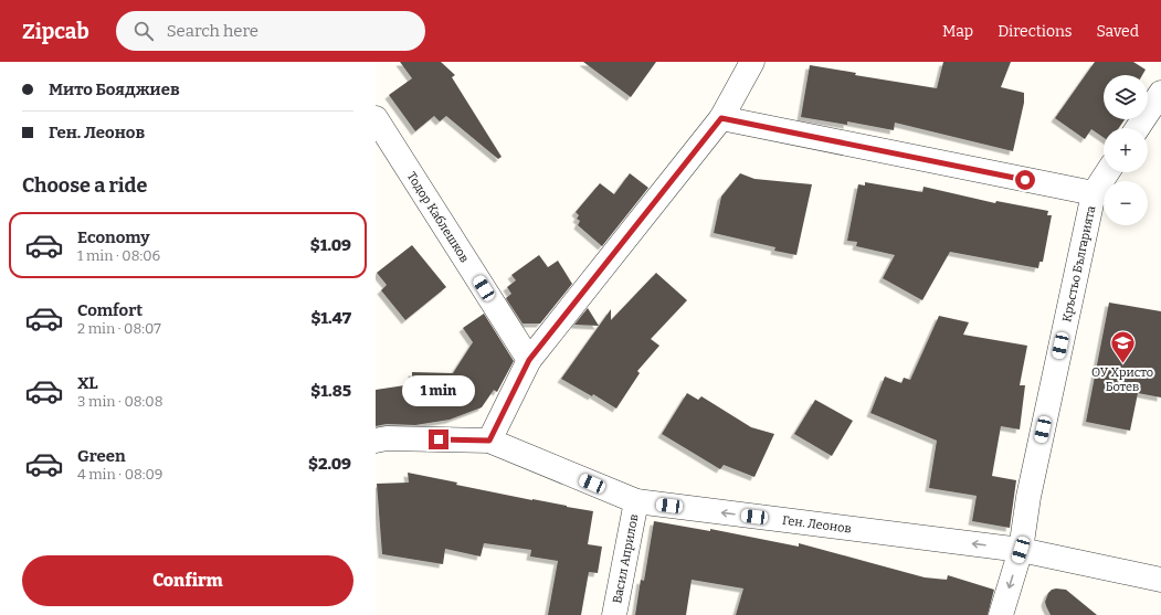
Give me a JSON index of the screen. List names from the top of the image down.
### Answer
{
  "streets": {
    "street": [
      "Тодор Каблешков",
      "Кръстьо Българията",
      "Ген. Леонов",
      "Васил Априлов"
    ]
  },
  "crossings": [
    ["Кръстьо Българията", "Ген. Леонов"],
    ["Ген. Леонов", "Васил Априлов"]
  ],
  "one_way": ["Ген. Леонов"],
  "places": {
    "school or university": ["ОУ Христо Ботев"]
  },
  "page": {
    "header": "Zipcab",
    "search": "Search here",
    "nav": ["Map", "Directions", "Saved"],
    "banner": ["Мито Бояджиев", "Ген. Леонов"],
    "map_buttons": ["+", "−"],
    "heading": "Choose a ride",
    "list": [
      {
        "name": "Economy",
        "note": "1 min · 08:06",
        "value": "$1.09"
      },
      {
        "name": "Comfort",
        "note": "2 min · 08:07",
        "value": "$1.47"
      },
      {
        "name": "XL",
        "note": "3 min · 08:08",
        "value": "$1.85"
      },
      {
        "name": "Green",
        "note": "4 min · 08:09",
        "value": "$2.09"
      }
    ],
    "bubble": "1 min",
    "buttons": "Confirm"
  }
}
